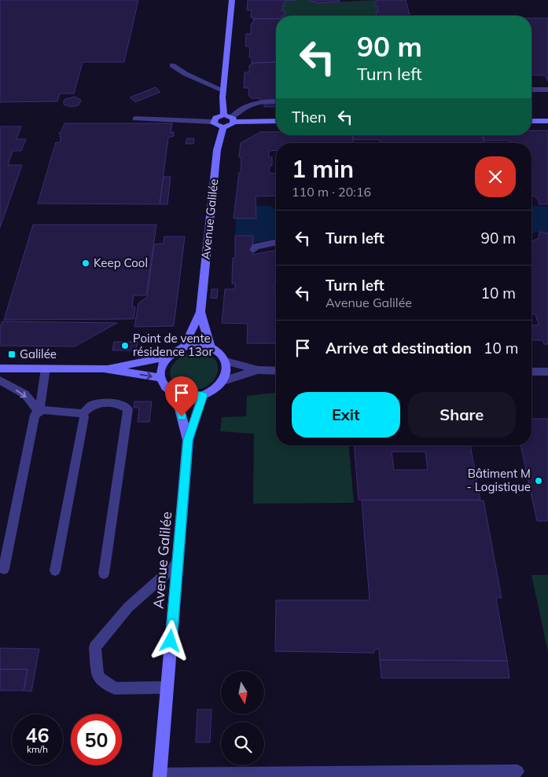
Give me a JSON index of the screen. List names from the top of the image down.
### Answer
{
  "streets": {
    "main road": ["Avenue Galilée"]
  },
  "places": {
    "other": ["Keep Cool", "Point de vente résidence 13or", "Bâtiment M - Logistique"],
    "transit": ["Galilée"]
  },
  "north": "bottom",
  "page": {
    "turn": ["90 m", "Turn left"],
    "then": "Then",
    "heading": ["1 min", "110 m · 20:16"],
    "list": [
      {
        "name": "Turn left",
        "value": "90 m"
      },
      {
        "name": "Turn left",
        "note": "Avenue Galilée",
        "value": "10 m"
      },
      {
        "name": "Arrive at destination",
        "value": "10 m"
      }
    ],
    "buttons": ["Exit", "Share"],
    "speed": "46 km/h",
    "limit": "50"
  }
}
